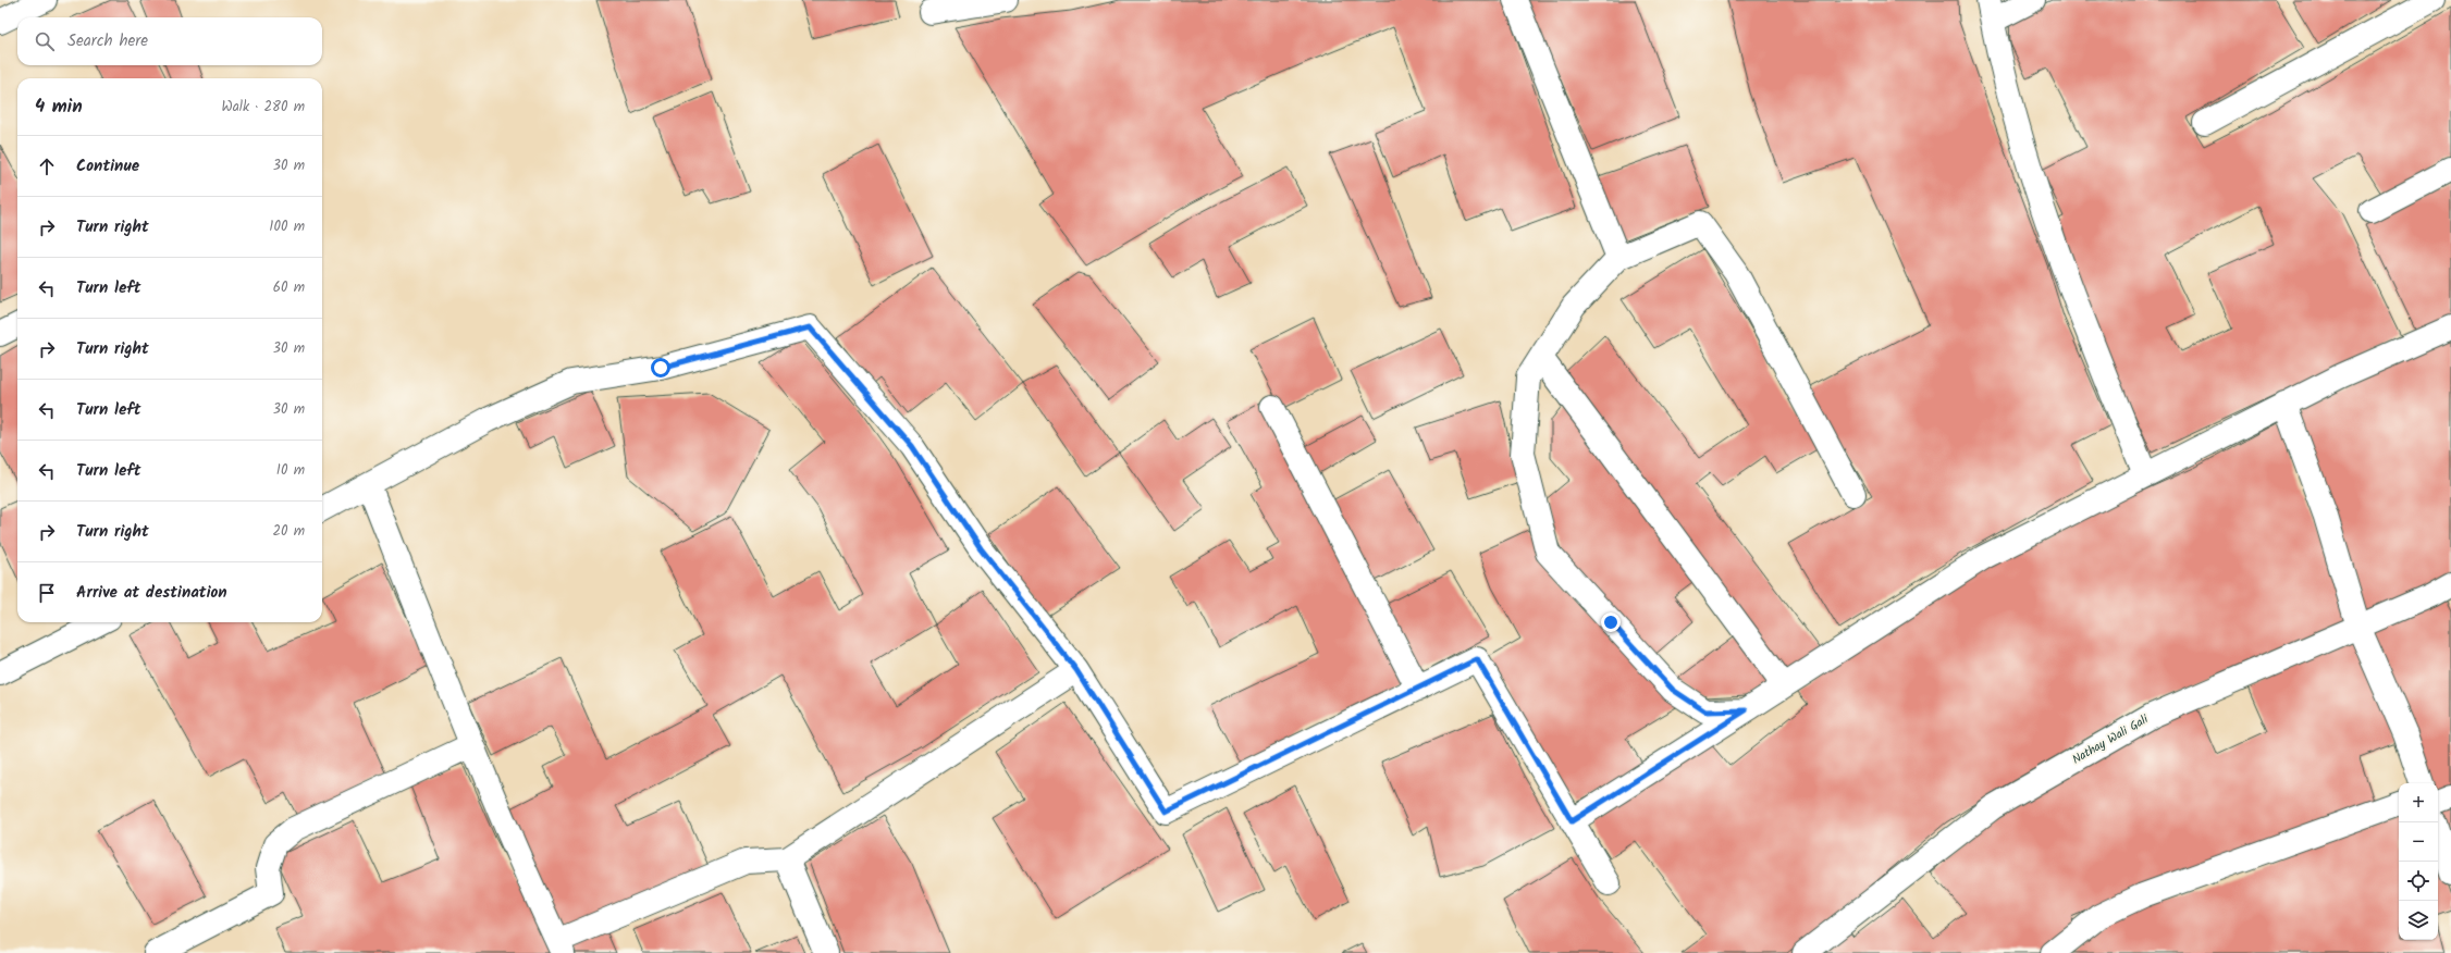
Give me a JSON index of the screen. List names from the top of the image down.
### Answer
{
  "streets": {
    "street": ["Nathay Wali Gali"]
  },
  "page": {
    "search": "Search here",
    "heading": ["4 min", "Walk · 280 m"],
    "list": [
      ["Continue", "30 m"],
      ["Turn right", "100 m"],
      ["Turn left", "60 m"],
      ["Turn right", "30 m"],
      ["Turn left", "30 m"],
      ["Turn left", "10 m"],
      ["Turn right", "20 m"],
      "Arrive at destination"
    ],
    "map_buttons": ["+", "−"]
  }
}
